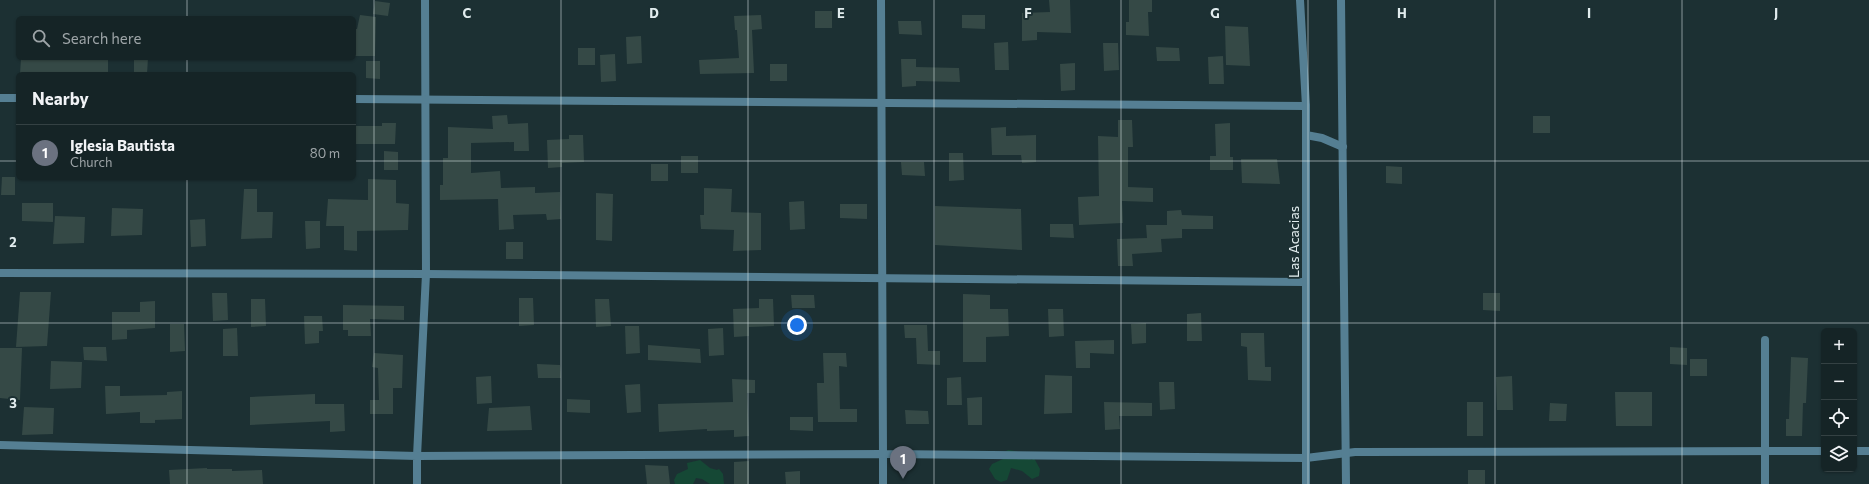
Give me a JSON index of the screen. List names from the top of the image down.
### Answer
{
  "streets": {
    "street": ["Las Acacias"]
  },
  "page": {
    "search": "Search here",
    "heading": "Nearby",
    "list": [
      {
        "mark": "1",
        "name": "Iglesia Bautista",
        "note": "Church",
        "value": "80 m"
      }
    ],
    "map_buttons": ["+", "−"],
    "pins": "1"
  },
  "grid": {
    "columns": [
      "C",
      "D",
      "E",
      "F",
      "G",
      "H",
      "I",
      "J"
    ],
    "rows": ["2", "3"]
  }
}
